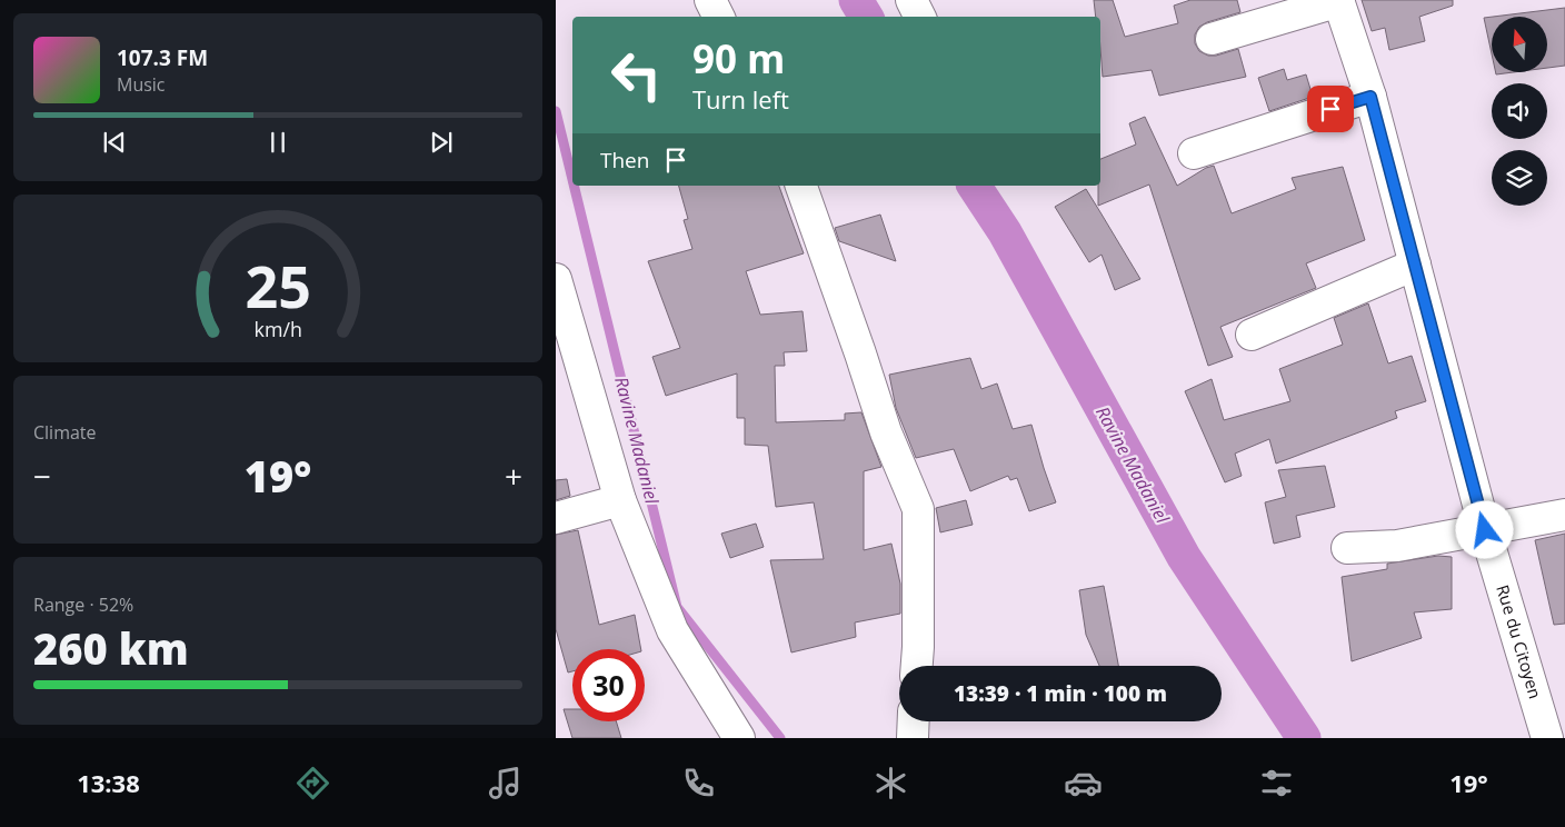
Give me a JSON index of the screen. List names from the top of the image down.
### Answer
{
  "streets": {
    "street": ["Rue du Citoyen"]
  },
  "water": ["Ravine Madaniel"],
  "north": "top",
  "page": {
    "turn": ["90 m", "Turn left"],
    "song": ["107.3 FM", "Music"],
    "then": "Then",
    "tile": [
      "Climate",
      ["Range · 52%", "260 km"]
    ],
    "heat": ["−", "19°", "+"],
    "limit": "30",
    "trip": "13:39 · 1 min · 100 m",
    "tabs": ["13:38", "19°"],
    "gauge": ["25", "km/h"]
  }
}
